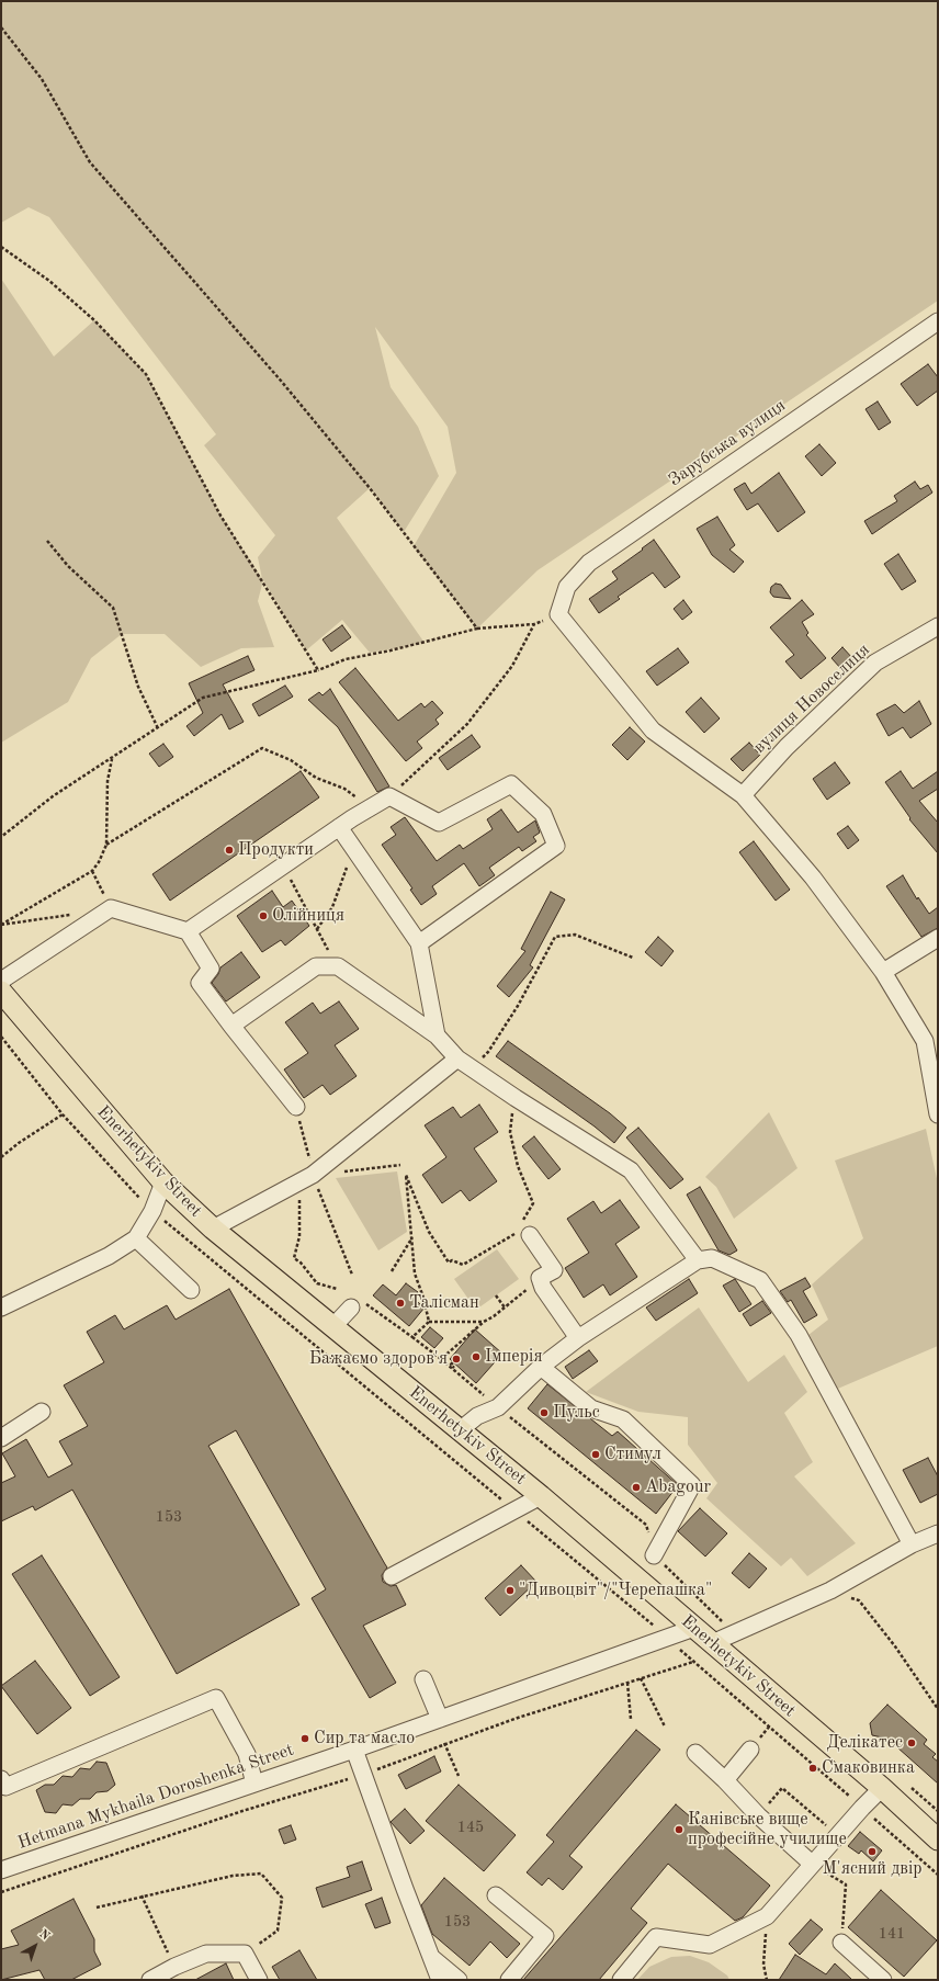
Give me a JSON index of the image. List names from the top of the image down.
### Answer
{
  "streets": {
    "main road": ["Enerhetykiv Street"],
    "street": ["Зарубська вулиця", "вулиця Новоселиця", "Hetmana Mykhaila Doroshenka Street"]
  },
  "crossings": [
    ["Enerhetykiv Street", "Hetmana Mykhaila Doroshenka Street"]
  ],
  "places": [
    "Продукти",
    "Олійниця",
    "Талісман",
    "Імперія",
    "Бажаємо здоров'я",
    "Пульс",
    "Стимул",
    "Abagour",
    "\"Дивоцвіт\"/\"Черепашка\"",
    "Сир та масло",
    "Делікатес",
    "Смаковинка",
    "Канівське вище професійне училище",
    "М'ясний двір"
  ],
  "house_numbers": [
    "153",
    "145",
    "153",
    "141"
  ],
  "north": "top right"
}
